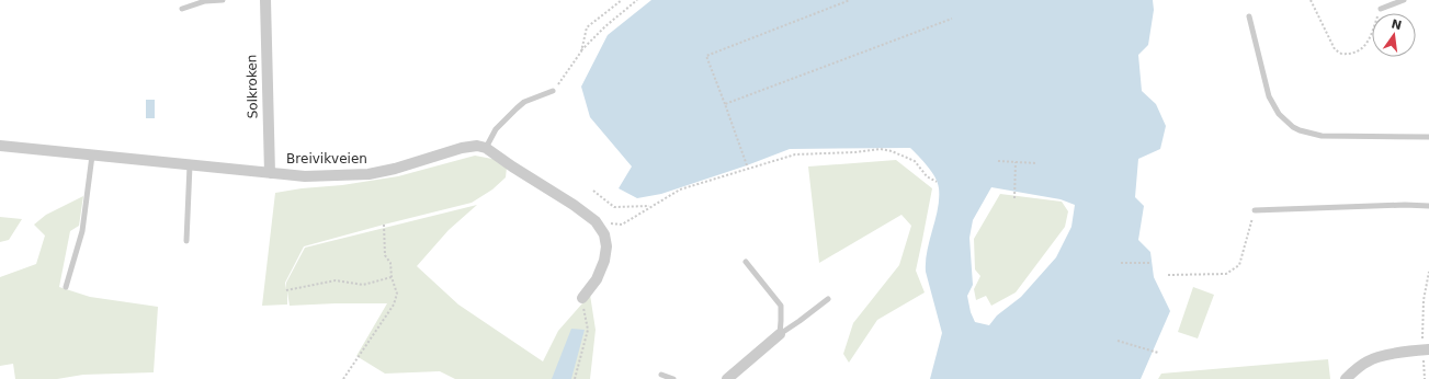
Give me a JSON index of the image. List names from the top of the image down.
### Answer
{
  "streets": {
    "street": ["Solkroken", "Breivikveien"]
  },
  "crossings": [
    ["Solkroken", "Breivikveien"]
  ],
  "north": "top"
}
